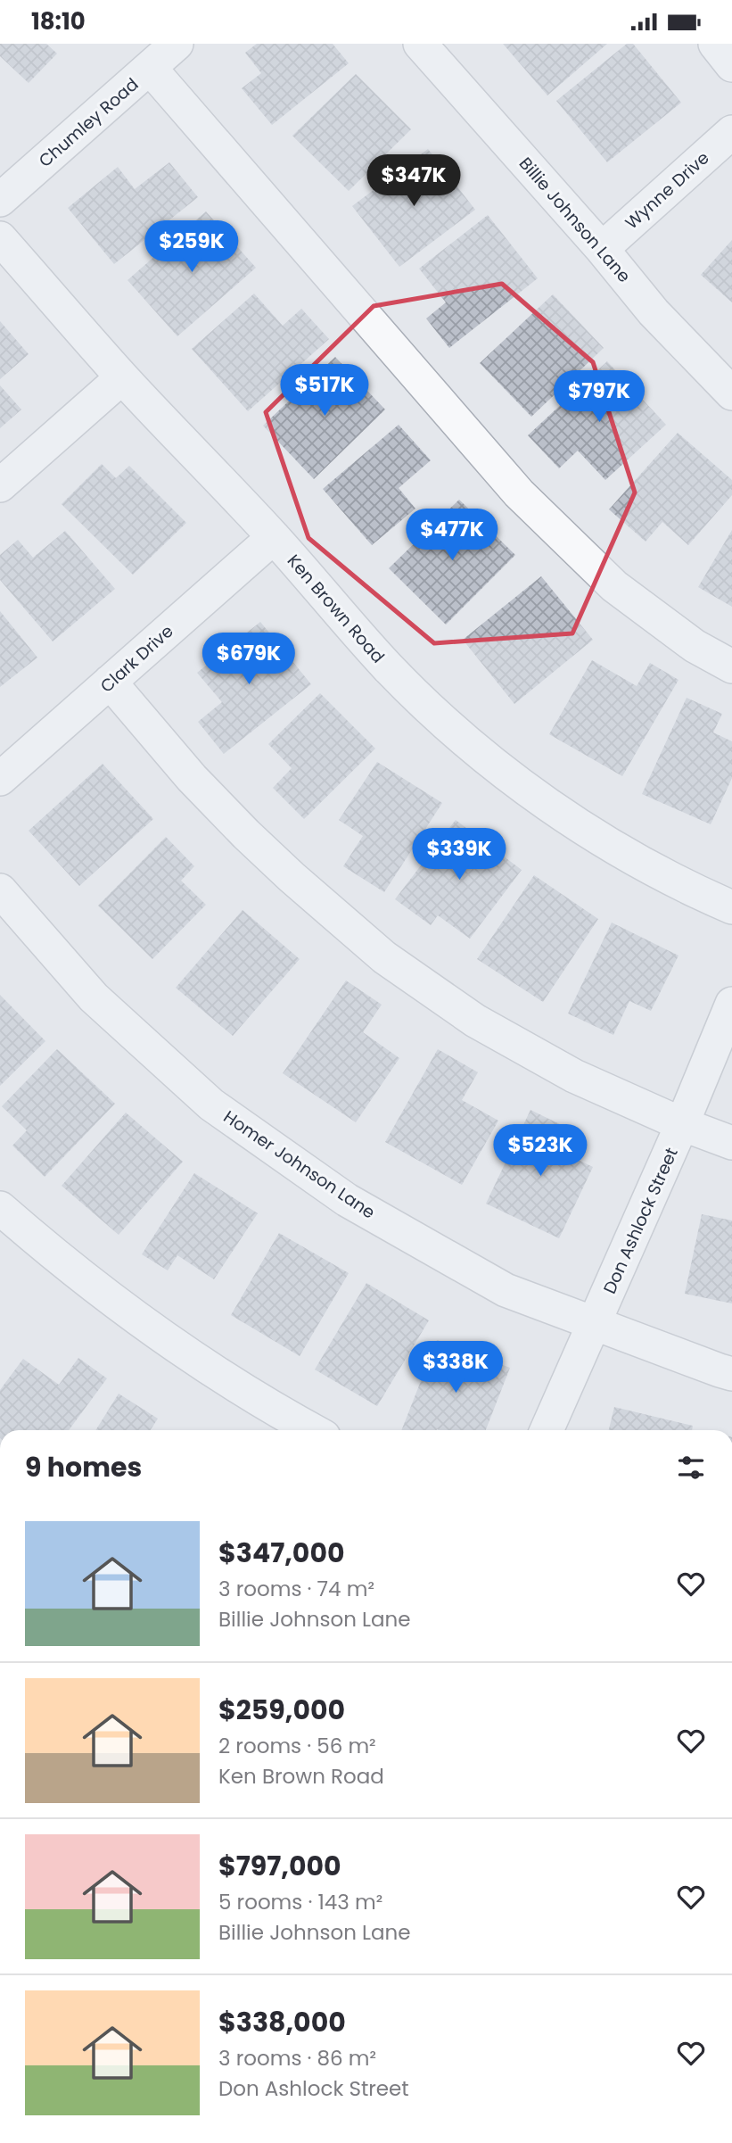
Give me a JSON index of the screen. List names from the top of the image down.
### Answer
{
  "streets": {
    "street": [
      "Chumley Road",
      "Wynne Drive",
      "Billie Johnson Lane",
      "Ken Brown Road",
      "Clark Drive",
      "Homer Johnson Lane",
      "Don Ashlock Street"
    ]
  },
  "crossings": [
    ["Wynne Drive", "Billie Johnson Lane"],
    ["Ken Brown Road", "Clark Drive"],
    ["Homer Johnson Lane", "Don Ashlock Street"]
  ],
  "page": {
    "status": "18:10",
    "price": [
      "$347K",
      "$259K",
      "$517K",
      "$797K",
      "$477K",
      "$679K",
      "$339K",
      "$523K",
      "$338K"
    ],
    "heading": "9 homes",
    "list": [
      {
        "name": "$347,000",
        "note": "3 rooms · 74 m² · Billie Johnson Lane"
      },
      {
        "name": "$259,000",
        "note": "2 rooms · 56 m² · Ken Brown Road"
      },
      {
        "name": "$797,000",
        "note": "5 rooms · 143 m² · Billie Johnson Lane"
      },
      {
        "name": "$338,000",
        "note": "3 rooms · 86 m² · Don Ashlock Street"
      }
    ]
  }
}
